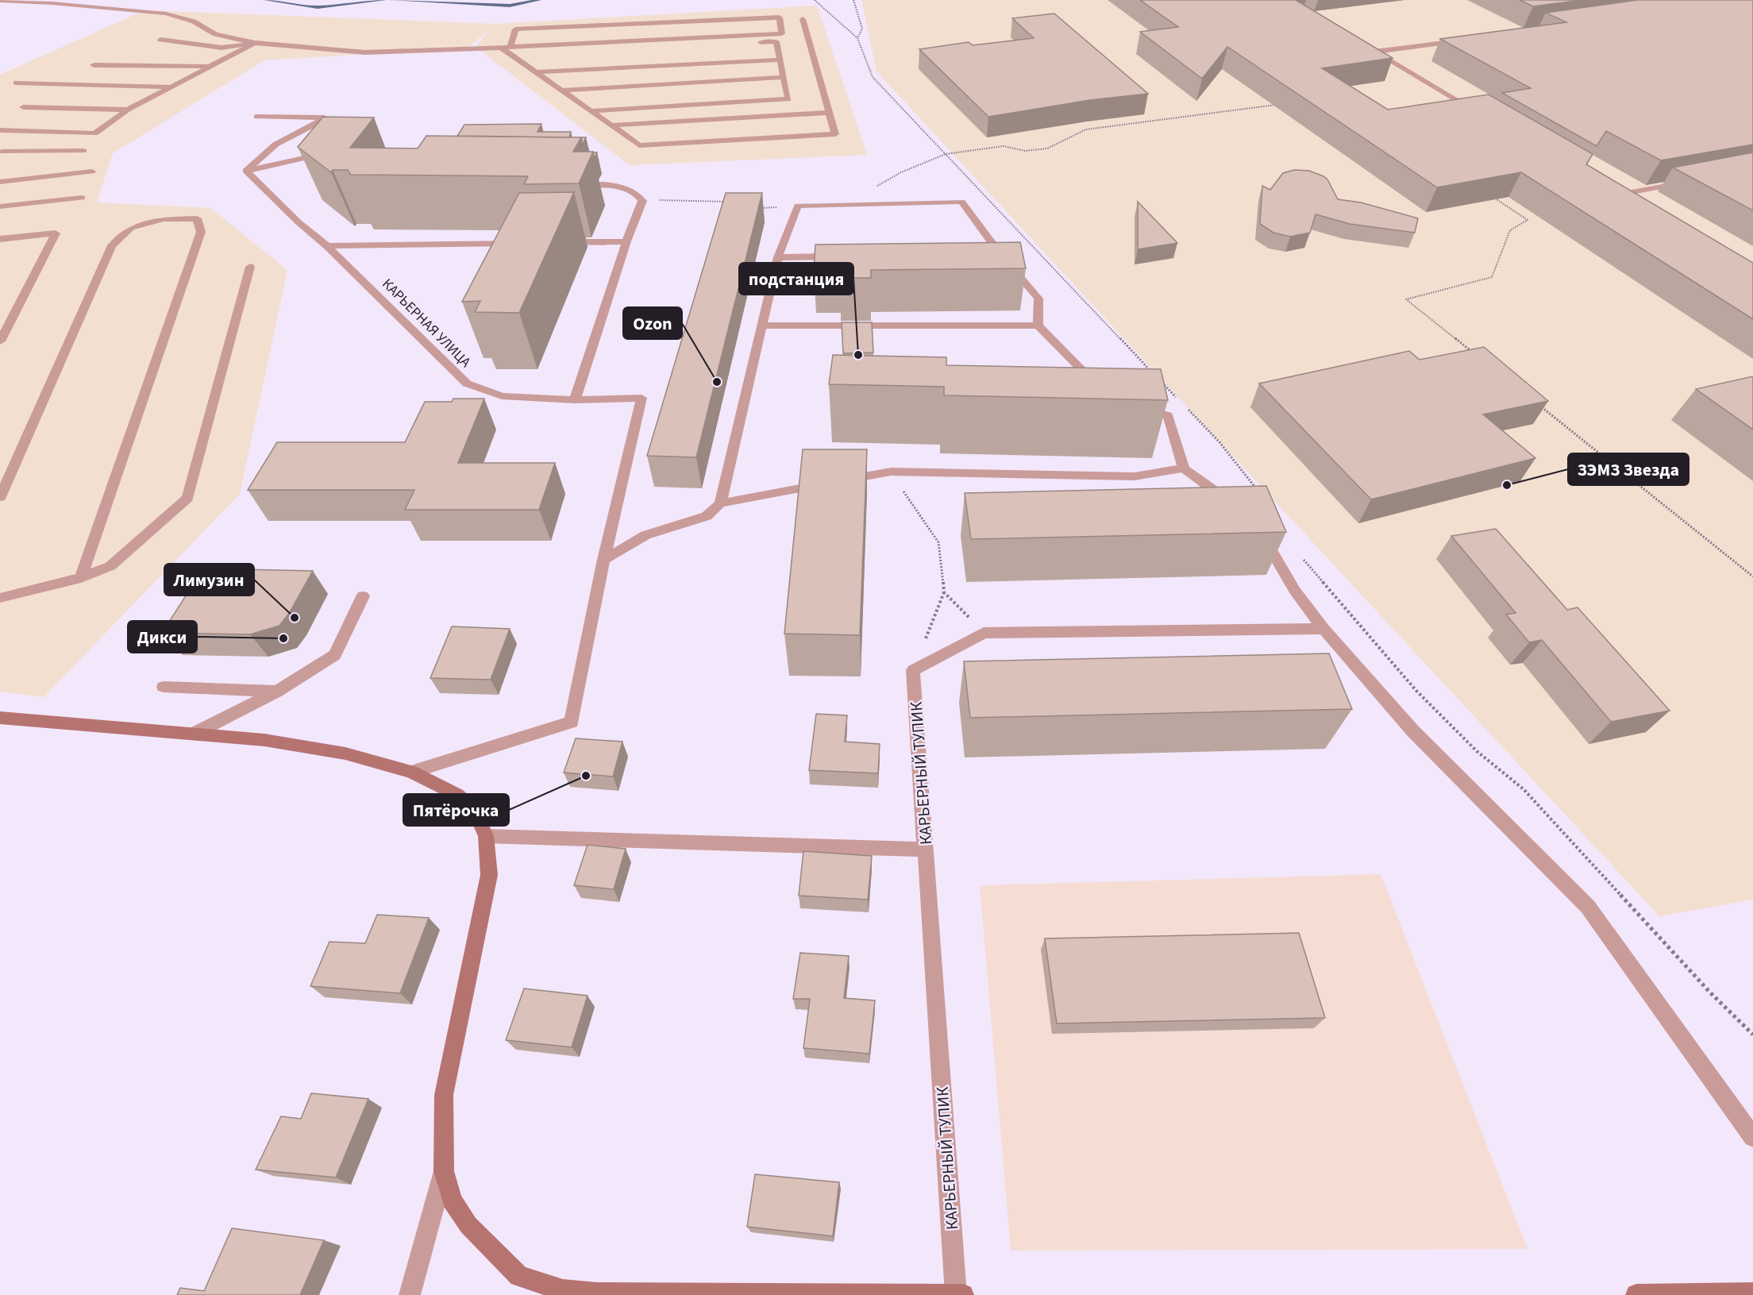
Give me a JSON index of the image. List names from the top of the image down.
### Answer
{
  "streets": {
    "street": ["КАРЬЕРНАЯ УЛИЦА", "КАРЬЕРНЫЙ ТУПИК"]
  },
  "places": [
    "подстанция",
    "Ozon",
    "ЗЭМЗ Звезда",
    "Лимузин",
    "Дикси",
    "Пятёрочка"
  ]
}
